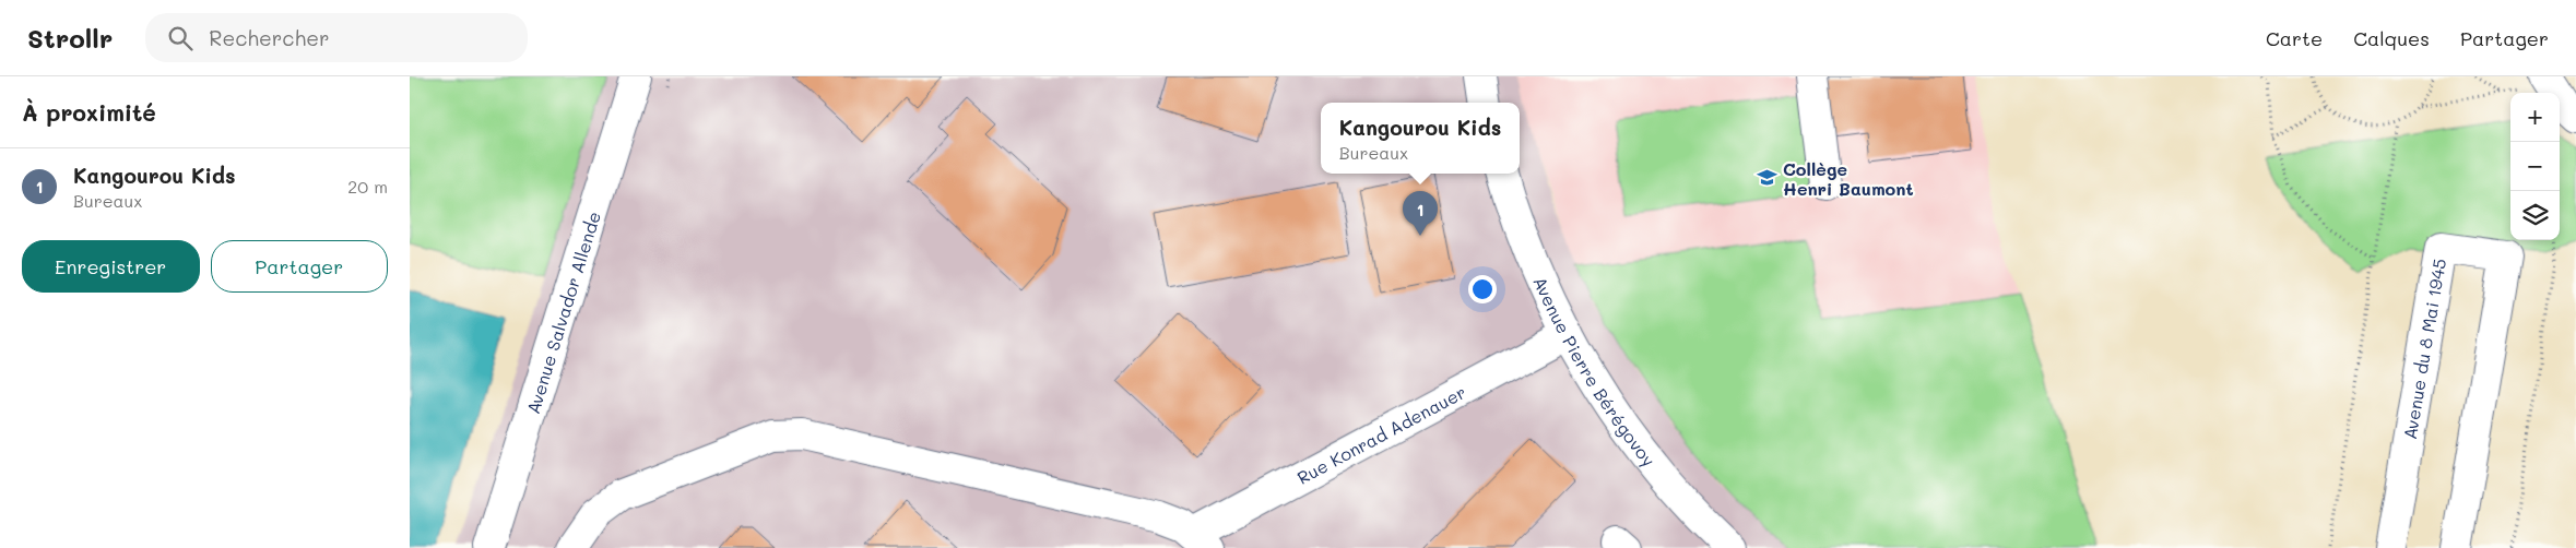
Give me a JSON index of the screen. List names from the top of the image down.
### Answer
{
  "streets": {
    "street": [
      "Avenue Salvador Allende",
      "Avenue du 8 Mai 1945",
      "Avenue Pierre Bérégovoy",
      "Rue Konrad Adenauer"
    ]
  },
  "crossings": [
    ["Avenue Pierre Bérégovoy", "Rue Konrad Adenauer"]
  ],
  "places": {
    "school or university": ["Collège Henri Baumont"]
  },
  "page": {
    "header": "Strollr",
    "search": "Rechercher",
    "nav": ["Carte", "Calques", "Partager"],
    "heading": "À proximité",
    "map_buttons": ["+", "−"],
    "popup": ["Kangourou Kids", "Bureaux"],
    "list": [
      {
        "mark": "1",
        "name": "Kangourou Kids",
        "note": "Bureaux",
        "value": "20 m"
      }
    ],
    "pins": "1",
    "buttons": ["Enregistrer", "Partager"]
  }
}
